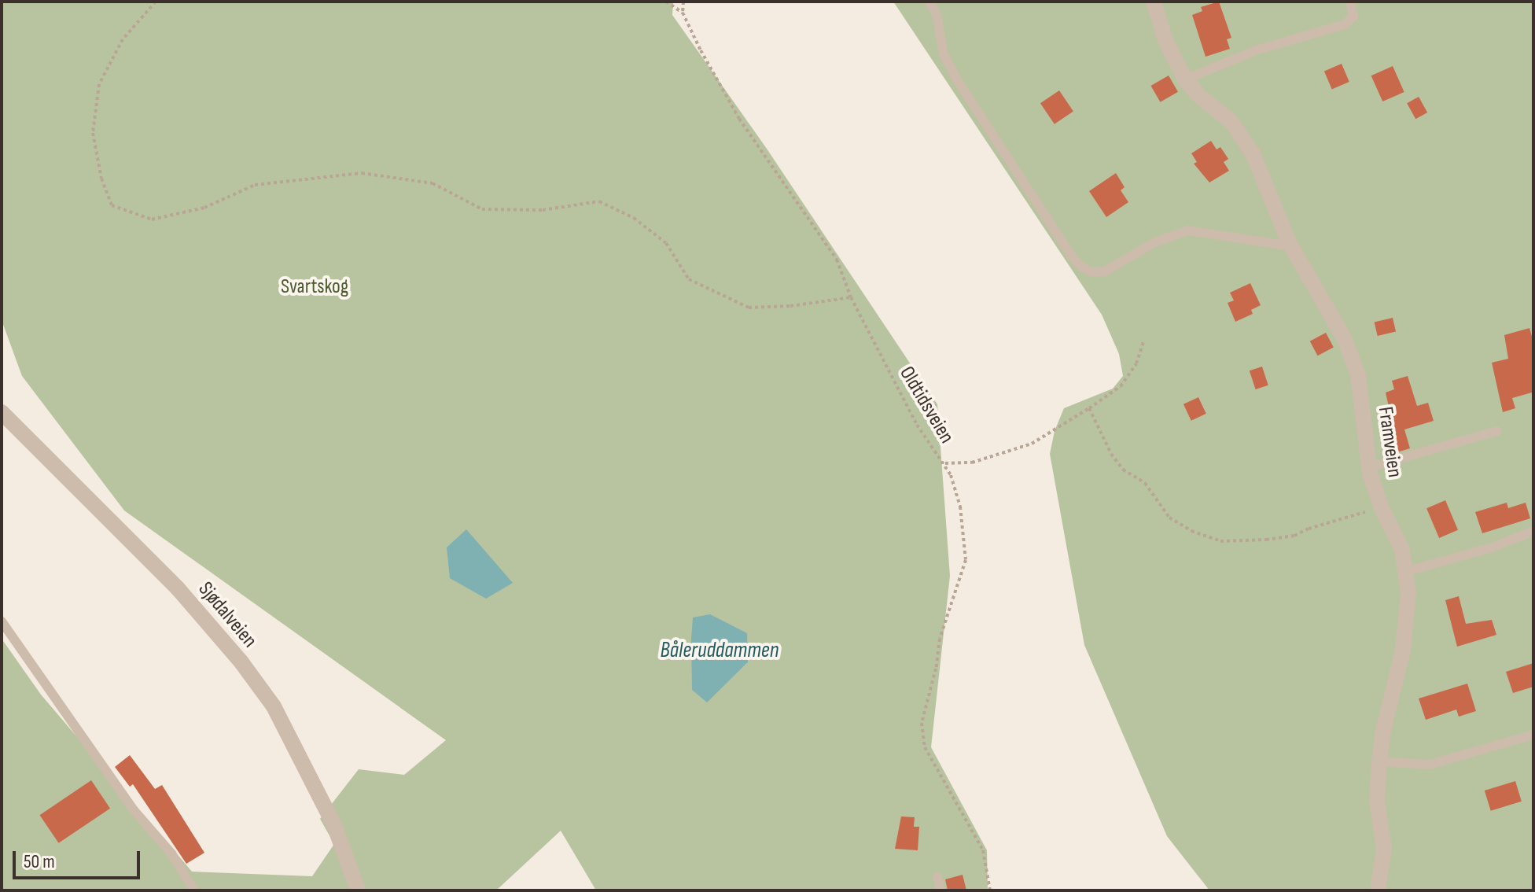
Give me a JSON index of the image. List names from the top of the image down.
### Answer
{
  "streets": {
    "street": ["Framveien", "Sjødalveien"],
    "path": ["Oldtidsveien"]
  },
  "water": ["Båleruddammen"],
  "parks": ["Svartskog"],
  "scale_bar": "50 m"
}
